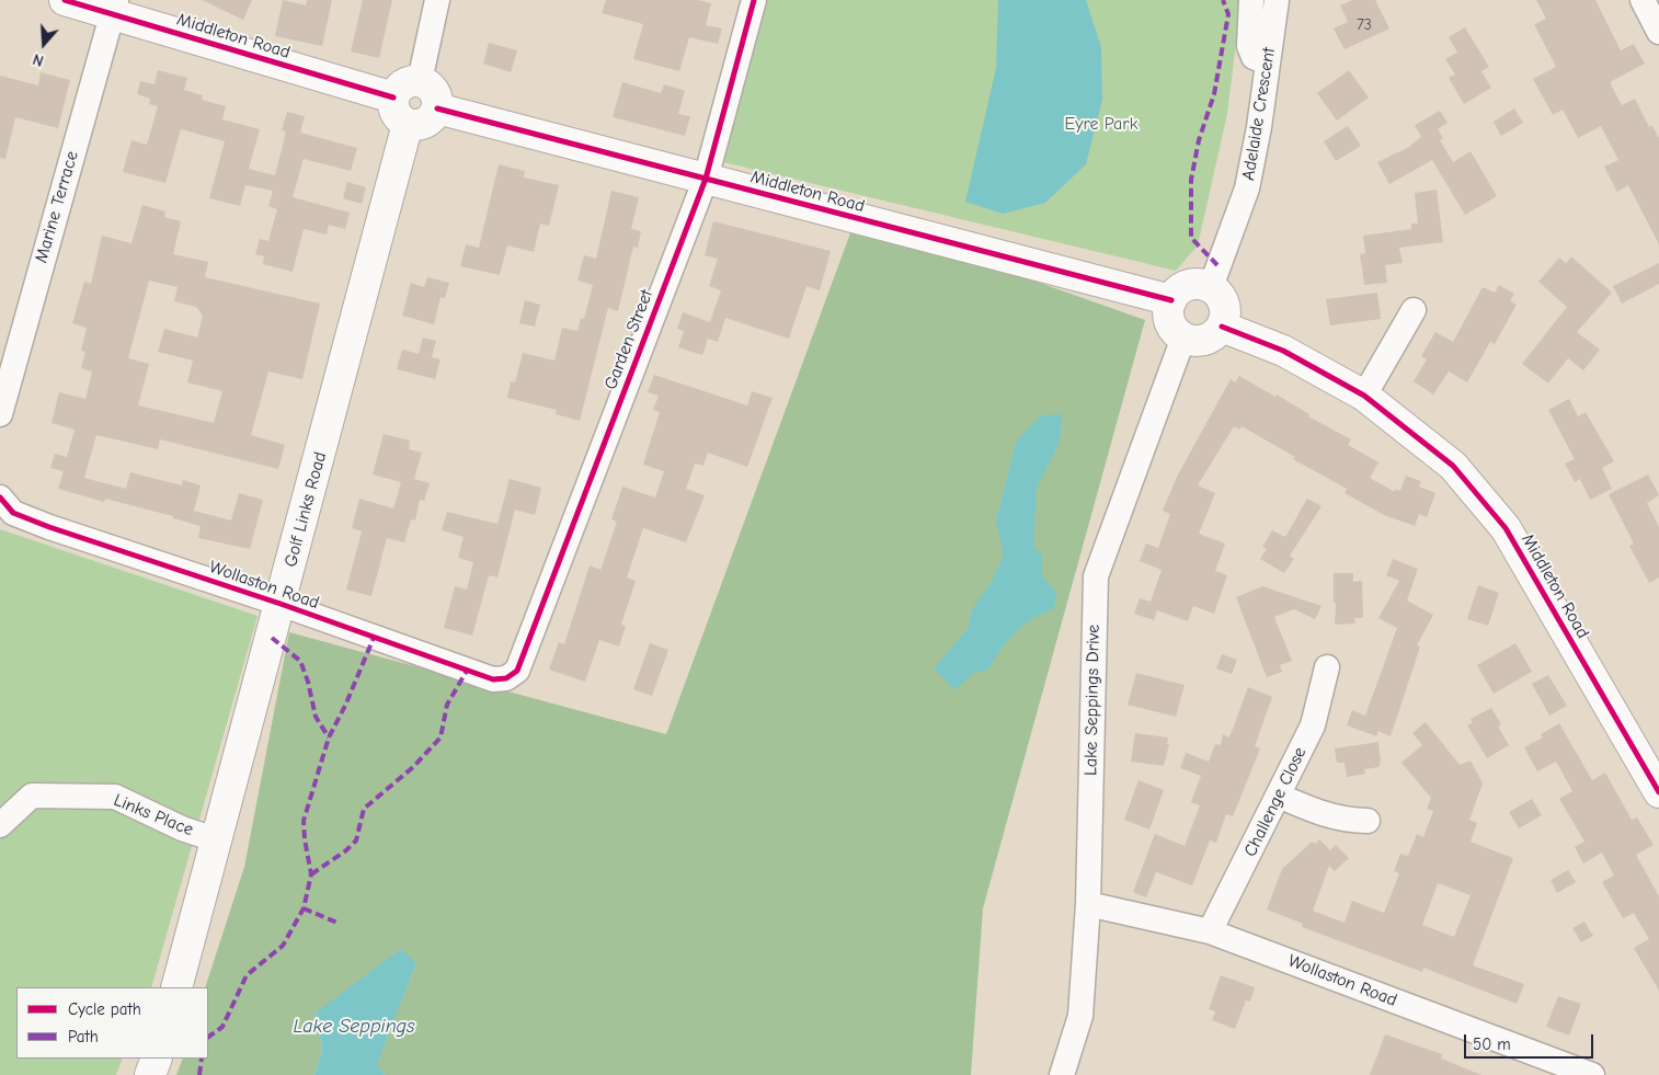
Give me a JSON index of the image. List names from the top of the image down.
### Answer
{
  "streets": {
    "main road": ["Middleton Road", "Golf Links Road"],
    "street": [
      "Adelaide Crescent",
      "Marine Terrace",
      "Garden Street",
      "Wollaston Road",
      "Lake Seppings Drive",
      "Challenge Close",
      "Links Place"
    ]
  },
  "crossings": [
    ["Middleton Road", "Adelaide Crescent"],
    ["Middleton Road", "Marine Terrace"],
    ["Middleton Road", "Garden Street"],
    ["Middleton Road", "Golf Links Road"],
    ["Middleton Road", "Lake Seppings Drive"],
    ["Adelaide Crescent", "Lake Seppings Drive"],
    ["Garden Street", "Wollaston Road"],
    ["Golf Links Road", "Wollaston Road"],
    ["Golf Links Road", "Links Place"],
    ["Wollaston Road", "Lake Seppings Drive"],
    ["Wollaston Road", "Challenge Close"]
  ],
  "water": ["Lake Seppings"],
  "parks": ["Eyre Park"],
  "house_numbers": ["73"],
  "legend": ["Cycle path", "Path"],
  "scale_bar": "50 m",
  "north": "bottom"
}
